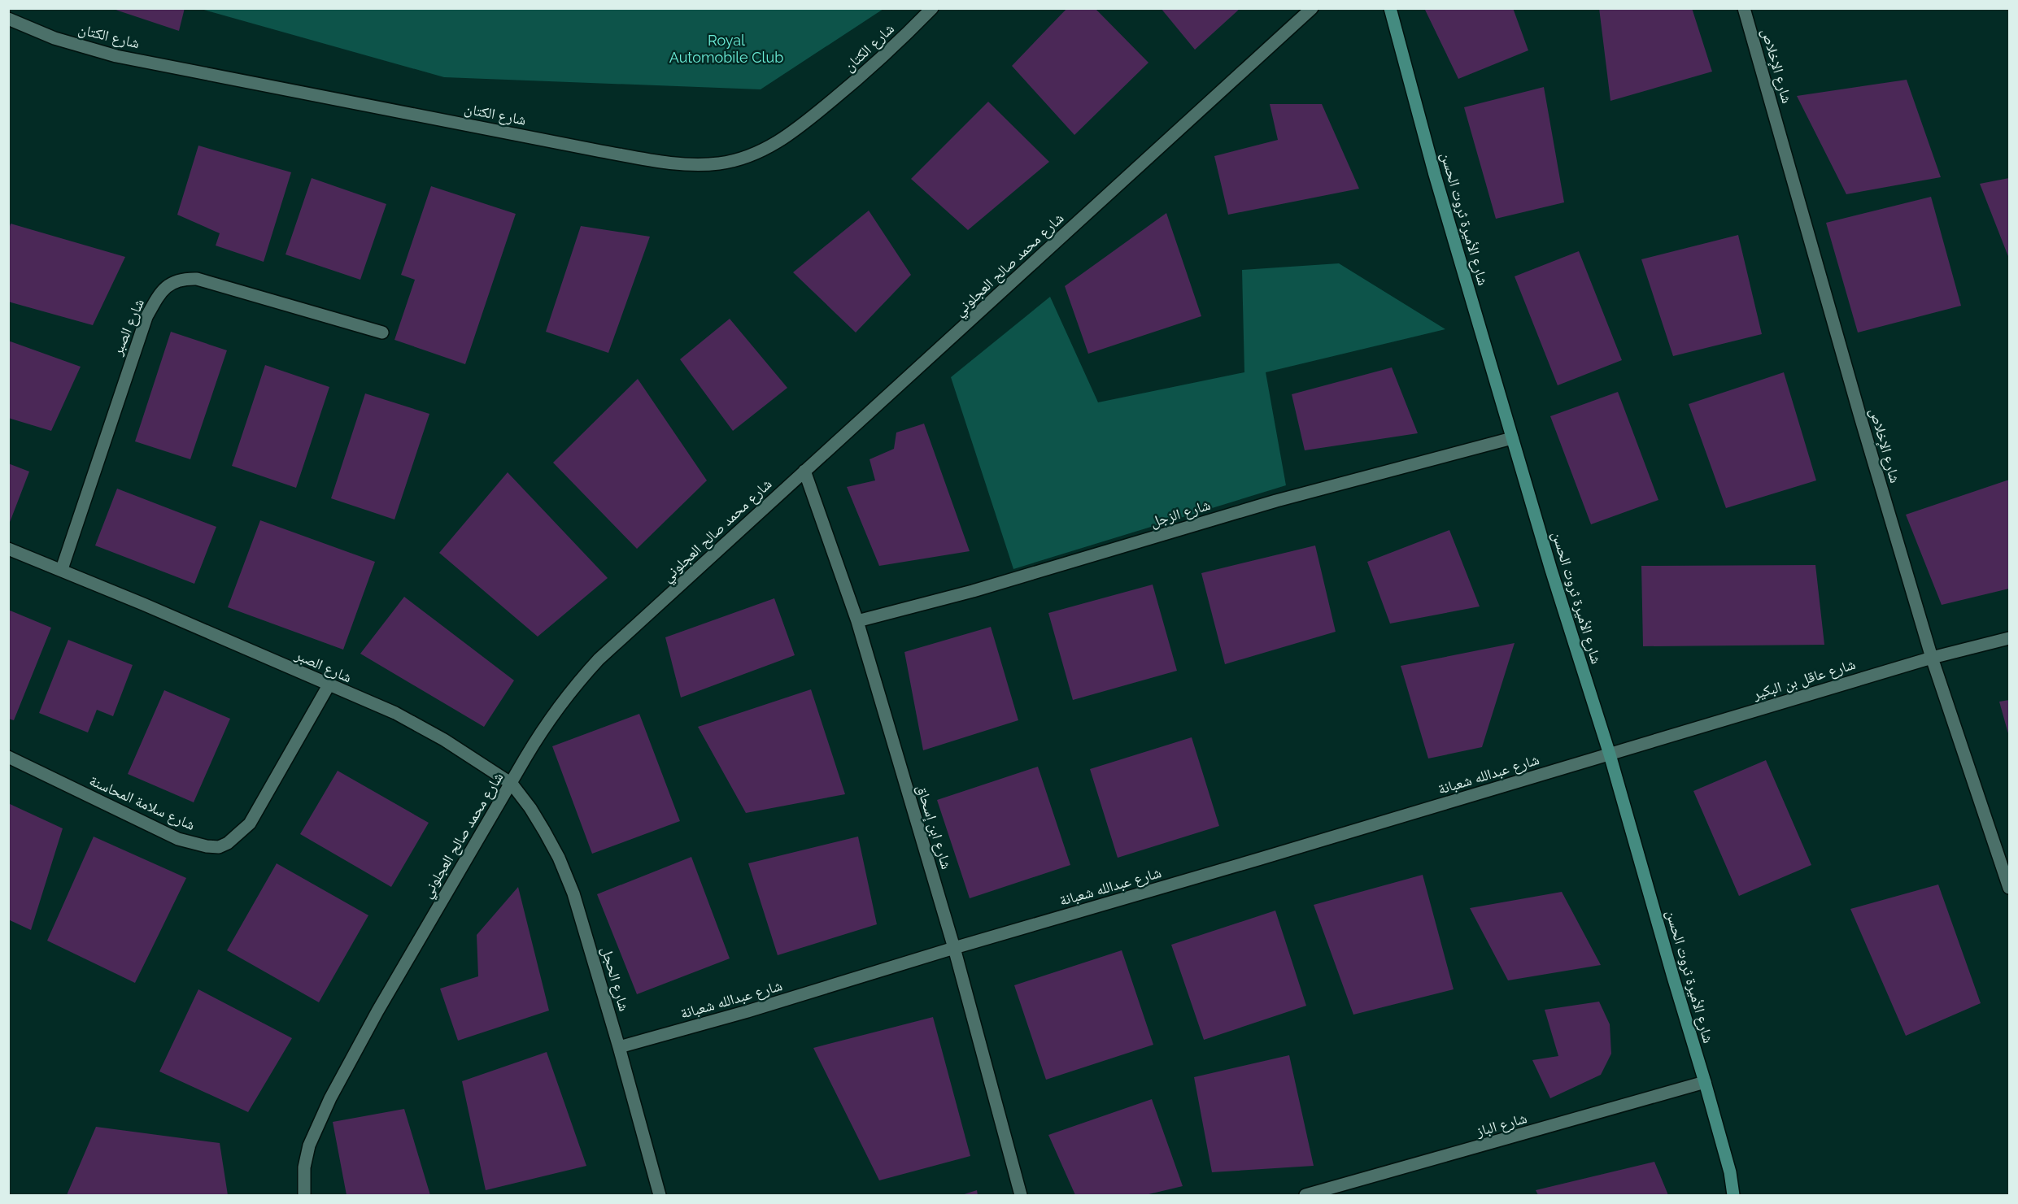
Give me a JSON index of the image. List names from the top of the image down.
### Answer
{
  "streets": {
    "street": [
      "شارع الكتان",
      "شارع الإخلاص",
      "شارع الأميرة ثروت الحسن",
      "شارع محمد صالح العجلوني",
      "شارع الصبر",
      "شارع الزجل",
      "شارع عاقل بن البكير",
      "شارع عبدالله شعبانة",
      "شارع سلامة المحاسنة",
      "شارع ابن إسحاق",
      "شارع الحجل",
      "شارع الباز"
    ]
  },
  "crossings": [
    ["شارع الإخلاص", "شارع عاقل بن البكير"],
    ["شارع الأميرة ثروت الحسن", "شارع الزجل"],
    ["شارع الأميرة ثروت الحسن", "شارع عاقل بن البكير"],
    ["شارع الأميرة ثروت الحسن", "شارع عبدالله شعبانة"],
    ["شارع الأميرة ثروت الحسن", "شارع الباز"],
    ["شارع محمد صالح العجلوني", "شارع الصبر"],
    ["شارع محمد صالح العجلوني", "شارع ابن إسحاق"],
    ["شارع محمد صالح العجلوني", "شارع الحجل"],
    ["شارع الصبر", "شارع سلامة المحاسنة"],
    ["شارع الصبر", "شارع الحجل"],
    ["شارع الزجل", "شارع ابن إسحاق"],
    ["شارع عاقل بن البكير", "شارع عبدالله شعبانة"],
    ["شارع عبدالله شعبانة", "شارع ابن إسحاق"],
    ["شارع عبدالله شعبانة", "شارع الحجل"]
  ],
  "parks": ["Royal Automobile Club"]
}
